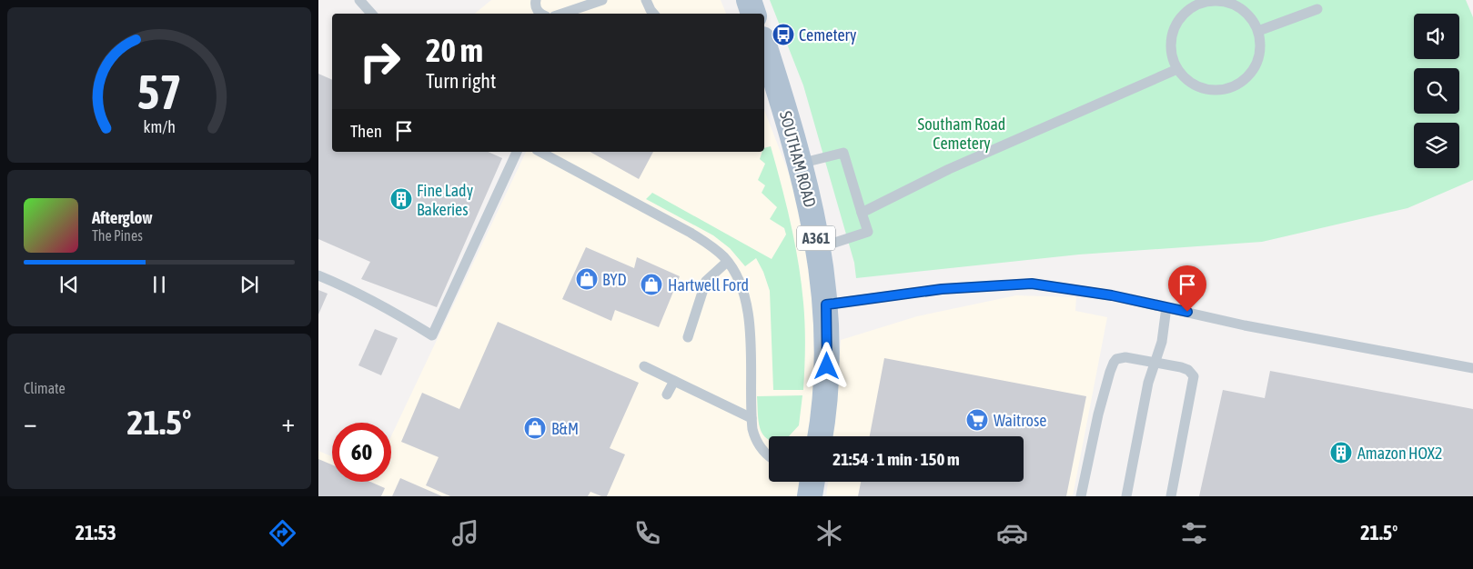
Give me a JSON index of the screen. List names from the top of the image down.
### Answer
{
  "streets": {
    "main road": ["SOUTHAM ROAD", "A361"]
  },
  "parks": ["Southam Road Cemetery"],
  "places": {
    "bus stop": ["Cemetery"],
    "building": ["Fine Lady Bakeries", "Amazon HOX2"],
    "shop": ["BYD", "Hartwell Ford", "B&M"],
    "supermarket": ["Waitrose"]
  },
  "page": {
    "turn": ["20 m", "Turn right"],
    "then": "Then",
    "song": ["Afterglow", "The Pines"],
    "tile": "Climate",
    "heat": ["−", "21.5°", "+"],
    "limit": "60",
    "trip": "21:54 · 1 min · 150 m",
    "tabs": ["21:53", "21.5°"],
    "gauge": ["57", "km/h"]
  }
}
